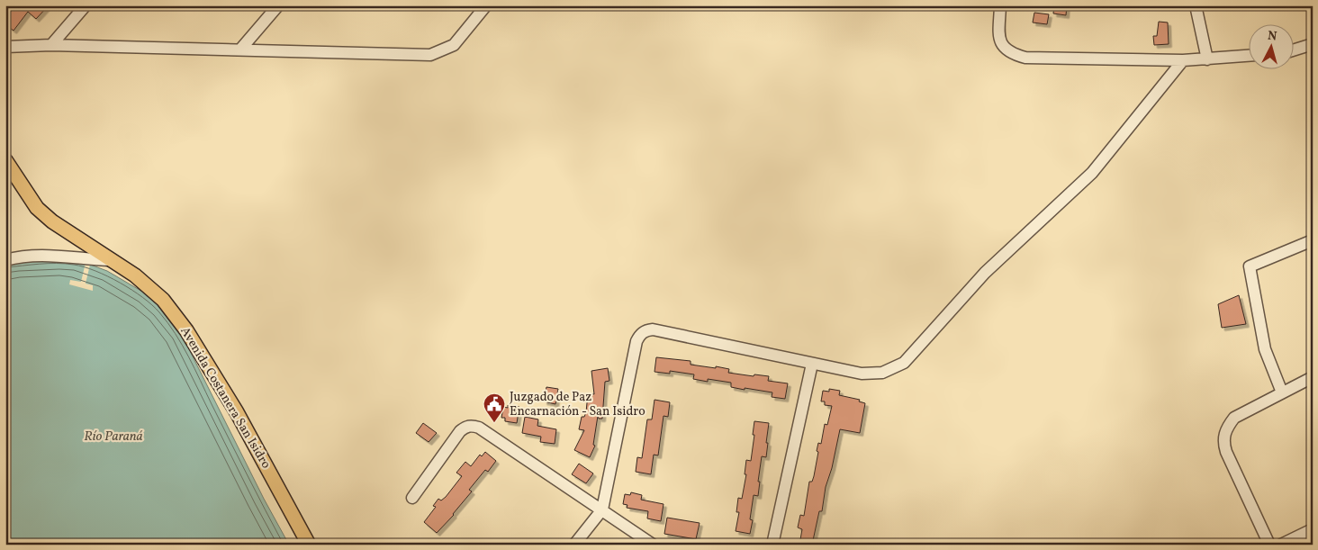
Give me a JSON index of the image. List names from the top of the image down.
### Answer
{
  "streets": {
    "main road": ["Avenida Costanera San Isidro"]
  },
  "water": ["Río Paraná"],
  "places": {
    "public building": ["Juzgado de Paz Encarnación - San Isidro"]
  },
  "north": "top"
}
